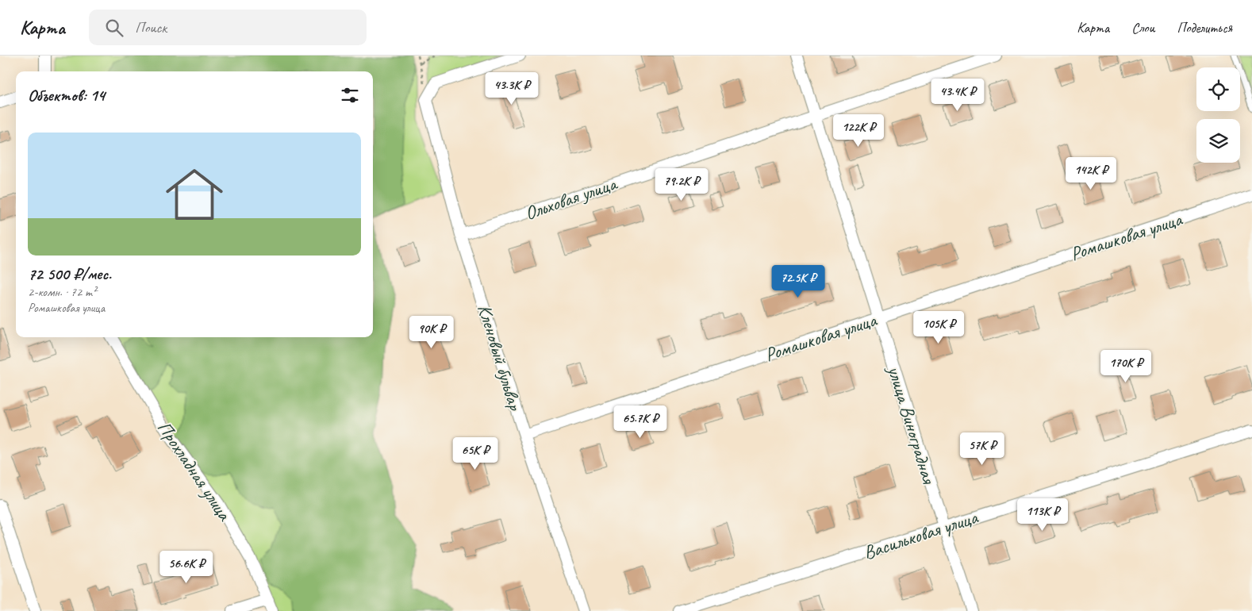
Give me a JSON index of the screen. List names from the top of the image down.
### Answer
{
  "streets": {
    "street": [
      "Ольховая улица",
      "Ромашковая улица",
      "Кленовый бульвар",
      "улица Виноградная",
      "Прохладная улица",
      "Васильковая улица"
    ]
  },
  "crossings": [
    ["Ольховая улица", "Кленовый бульвар"],
    ["Ольховая улица", "улица Виноградная"],
    ["Ромашковая улица", "Кленовый бульвар"],
    ["Ромашковая улица", "улица Виноградная"],
    ["улица Виноградная", "Васильковая улица"]
  ],
  "page": {
    "header": "Карта",
    "search": "Поиск",
    "nav": ["Карта", "Слои", "Поделиться"],
    "heading": "Объектов: 14",
    "price": [
      "43.3K ₽",
      "43.4K ₽",
      "122K ₽",
      "142K ₽",
      "79.2K ₽",
      "72.5K ₽",
      "105K ₽",
      "90K ₽",
      "170K ₽",
      "65.7K ₽",
      "57K ₽",
      "65K ₽",
      "113K ₽",
      "56.6K ₽"
    ],
    "list": [
      {
        "name": "72 500 ₽/мес.",
        "note": "2-комн. · 72 m² · Ромашковая улица"
      }
    ]
  }
}
